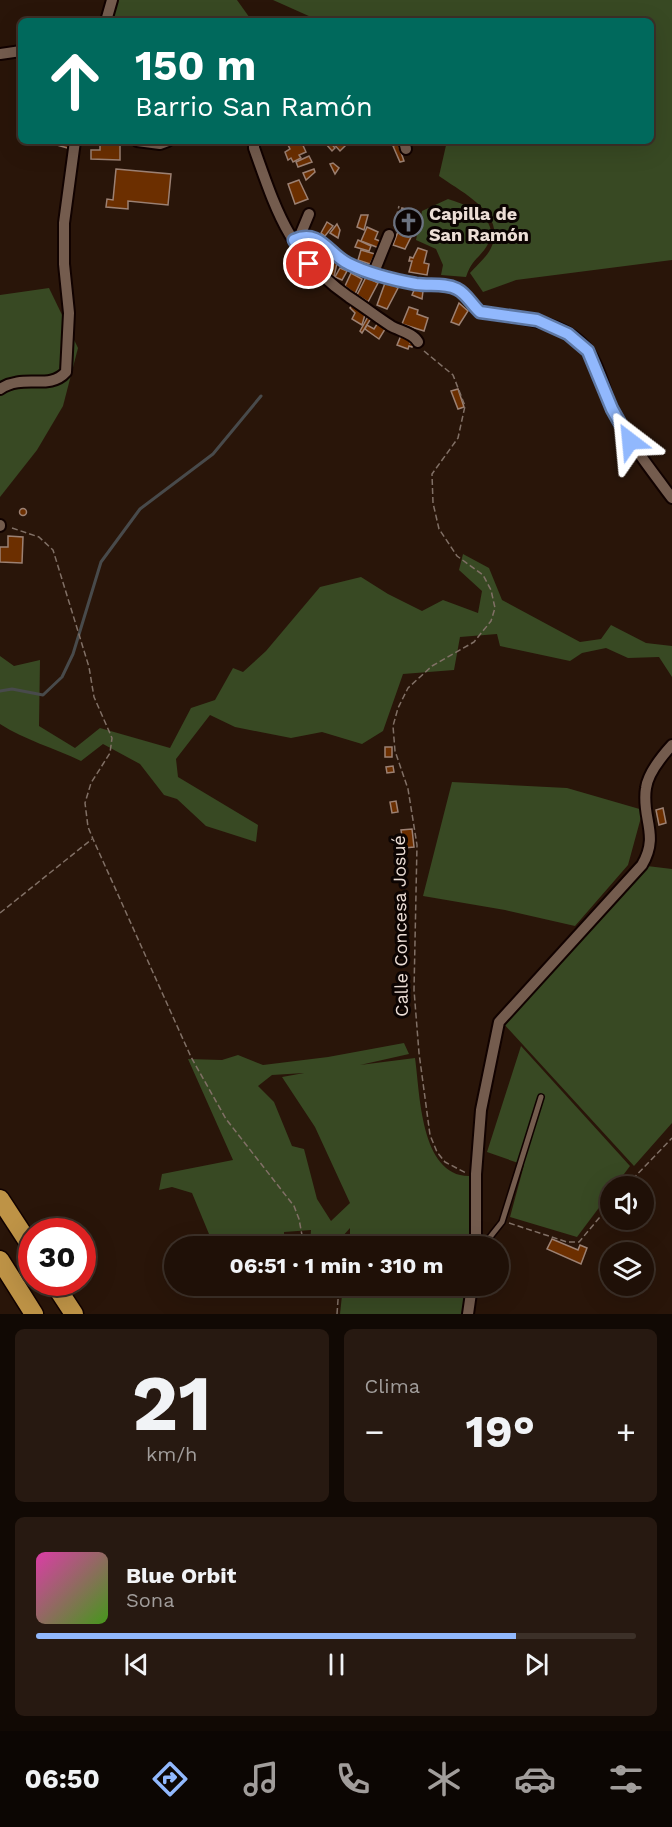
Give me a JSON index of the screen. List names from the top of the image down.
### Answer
{
  "streets": {
    "path": ["Calle Concesa Josué"]
  },
  "places": {
    "church": ["Capilla de San Ramón"]
  },
  "page": {
    "turn": ["150 m", "Barrio San Ramón"],
    "limit": "30",
    "trip": "06:51 · 1 min · 310 m",
    "tile": [
      ["21", "km/h"],
      "Clima"
    ],
    "heat": ["−", "19°", "+"],
    "song": ["Blue Orbit", "Sona"],
    "tabs": "06:50"
  }
}
